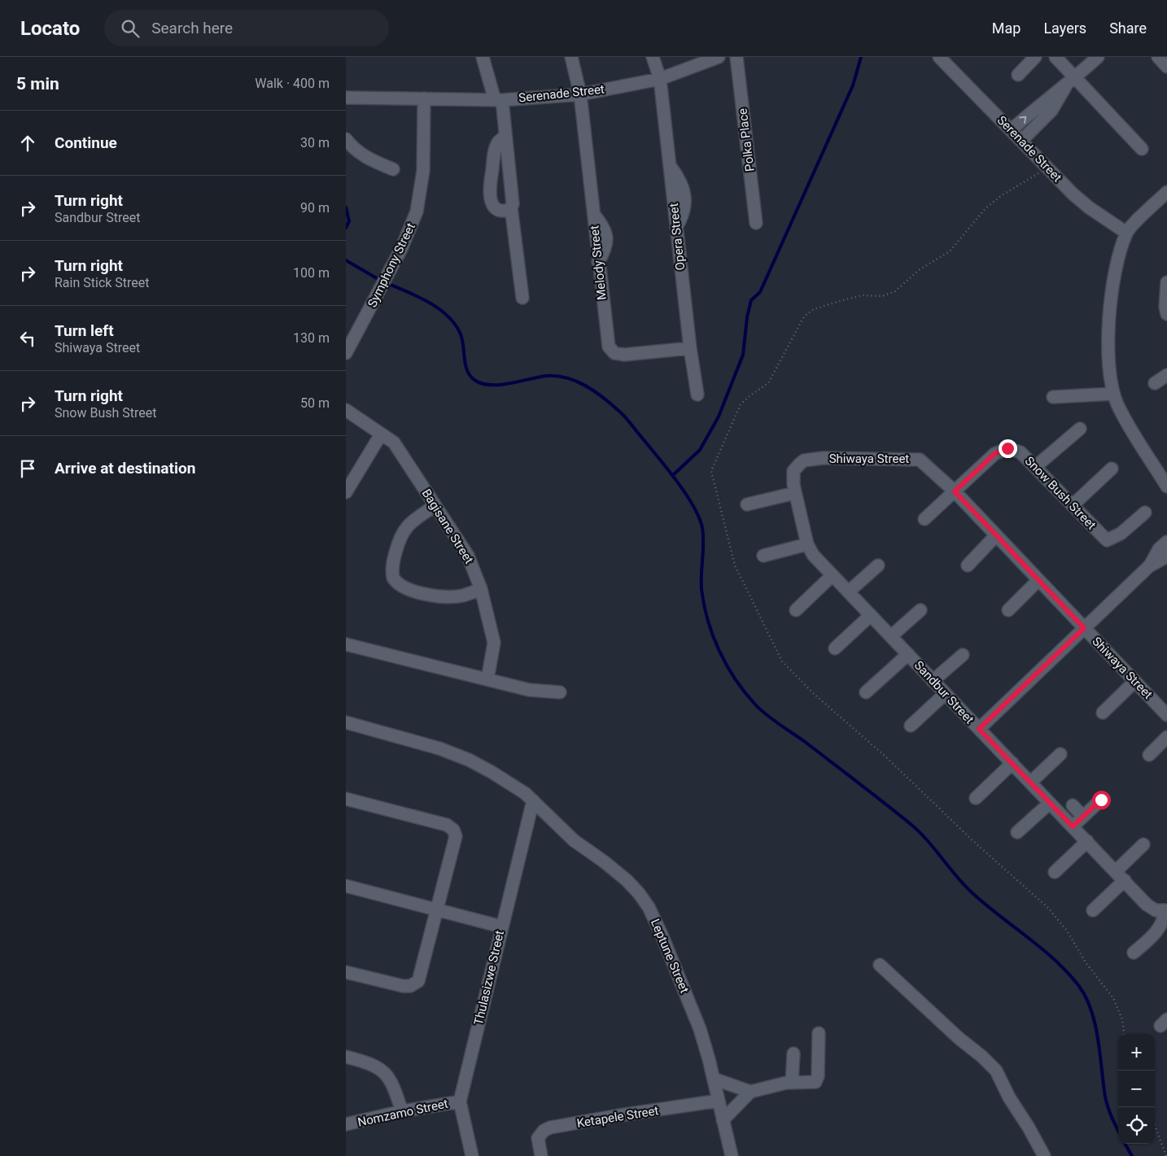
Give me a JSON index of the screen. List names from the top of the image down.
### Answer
{
  "streets": {
    "street": [
      "Serenade Street",
      "Polka Place",
      "Opera Street",
      "Melody Street",
      "Symphony Street",
      "Shiwaya Street",
      "Snow Bush Street",
      "Bagisane Street",
      "Sandbur Street",
      "Leptune Street",
      "Thulasizwe Street",
      "Nomzamo Street",
      "Ketapele Street"
    ]
  },
  "crossings": [
    ["Serenade Street", "Opera Street"],
    ["Serenade Street", "Melody Street"],
    ["Serenade Street", "Symphony Street"],
    ["Opera Street", "Melody Street"],
    ["Shiwaya Street", "Snow Bush Street"],
    ["Shiwaya Street", "Sandbur Street"],
    ["Leptune Street", "Thulasizwe Street"],
    ["Leptune Street", "Ketapele Street"],
    ["Thulasizwe Street", "Nomzamo Street"]
  ],
  "page": {
    "header": "Locato",
    "search": "Search here",
    "nav": ["Map", "Layers", "Share"],
    "heading": ["5 min", "Walk · 400 m"],
    "list": [
      ["Continue", "30 m"],
      ["Turn right", "Sandbur Street", "90 m"],
      ["Turn right", "Rain Stick Street", "100 m"],
      ["Turn left", "Shiwaya Street", "130 m"],
      ["Turn right", "Snow Bush Street", "50 m"],
      "Arrive at destination"
    ],
    "map_buttons": ["+", "−"]
  }
}
